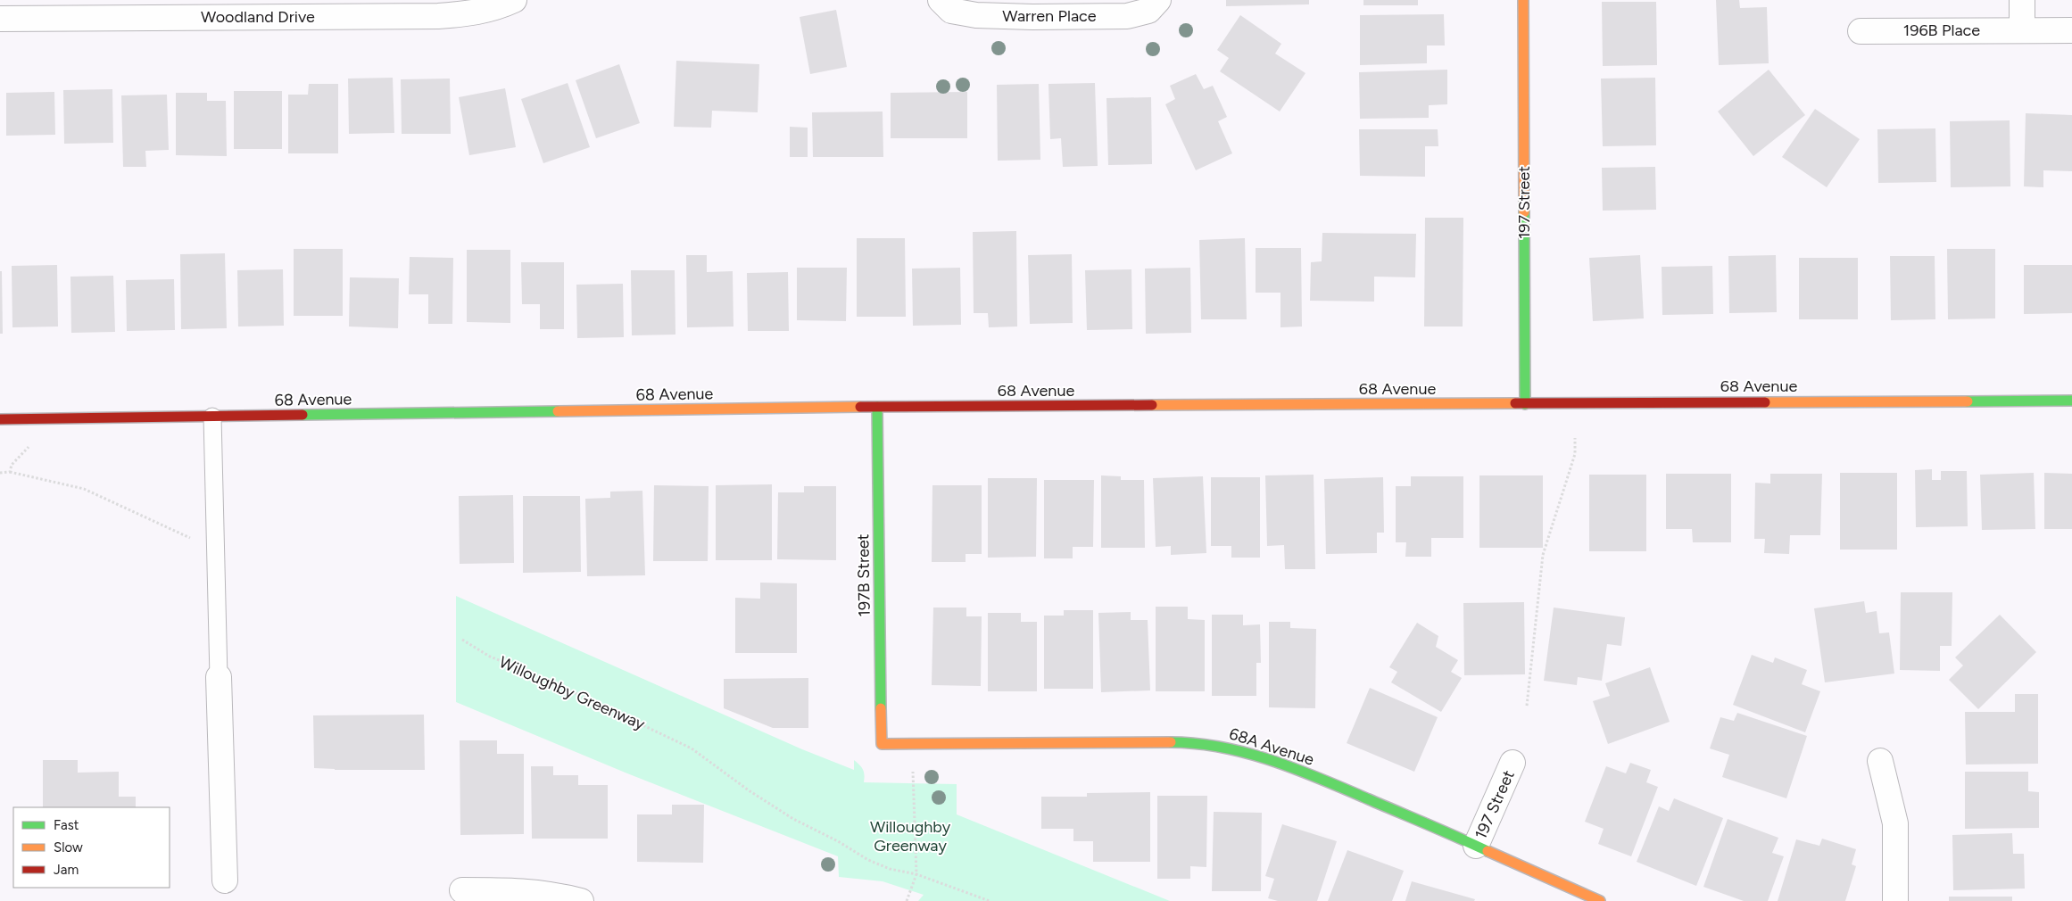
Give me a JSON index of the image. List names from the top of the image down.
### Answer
{
  "streets": {
    "street": [
      "Warren Place",
      "Woodland Drive",
      "196B Place",
      "197 Street",
      "68 Avenue",
      "197B Street",
      "68A Avenue"
    ],
    "path": ["Willoughby Greenway"]
  },
  "crossings": [
    ["197 Street", "68 Avenue"],
    ["197 Street", "68A Avenue"],
    ["68 Avenue", "197B Street"],
    ["197B Street", "68A Avenue"]
  ],
  "parks": ["Willoughby Greenway"],
  "legend": ["Fast", "Slow", "Jam"]
}
